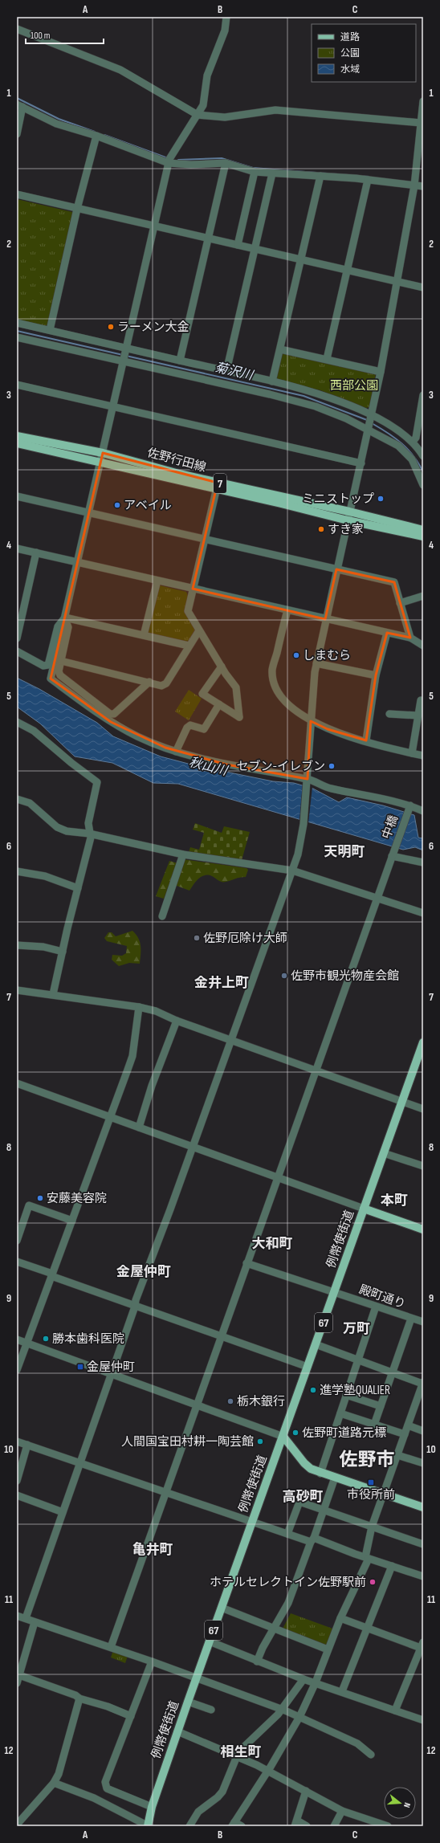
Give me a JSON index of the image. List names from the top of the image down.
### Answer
{
  "streets": {
    "main road": [
      "佐野行田線",
      "7",
      "例幣使街道",
      "67"
    ],
    "street": ["中橋", "殿町通り"]
  },
  "crossings": [
    ["中橋", "殿町通り"],
    ["例幣使街道", "殿町通り"]
  ],
  "districts": [
    "天明町",
    "金井上町",
    "本町",
    "大和町",
    "金屋仲町",
    "万町",
    "佐野市",
    "高砂町",
    "亀井町",
    "相生町"
  ],
  "water": ["菊沢川", "秋山川"],
  "parks": ["西部公園"],
  "places": {
    "other": [
      "ラーメン大金",
      "ミニストップ",
      "アベイル",
      "すき家",
      "しまむら",
      "セブン-イレブン",
      "佐野厄除け大師",
      "佐野市観光物産会館",
      "安藤美容院",
      "勝本歯科医院",
      "進学塾QUALIER",
      "栃木銀行",
      "佐野町道路元標",
      "人間国宝田村耕一陶芸館",
      "ホテルセレクトイン佐野駅前"
    ],
    "transit": ["金屋仲町", "市役所前"]
  },
  "legend": ["道路", "公園", "水域"],
  "scale_bar": "100 m",
  "north": "right",
  "grid": {
    "columns": ["A", "B", "C"],
    "rows": [
      "1",
      "2",
      "3",
      "4",
      "5",
      "6",
      "7",
      "8",
      "9",
      "10",
      "11",
      "12"
    ]
  }
}
